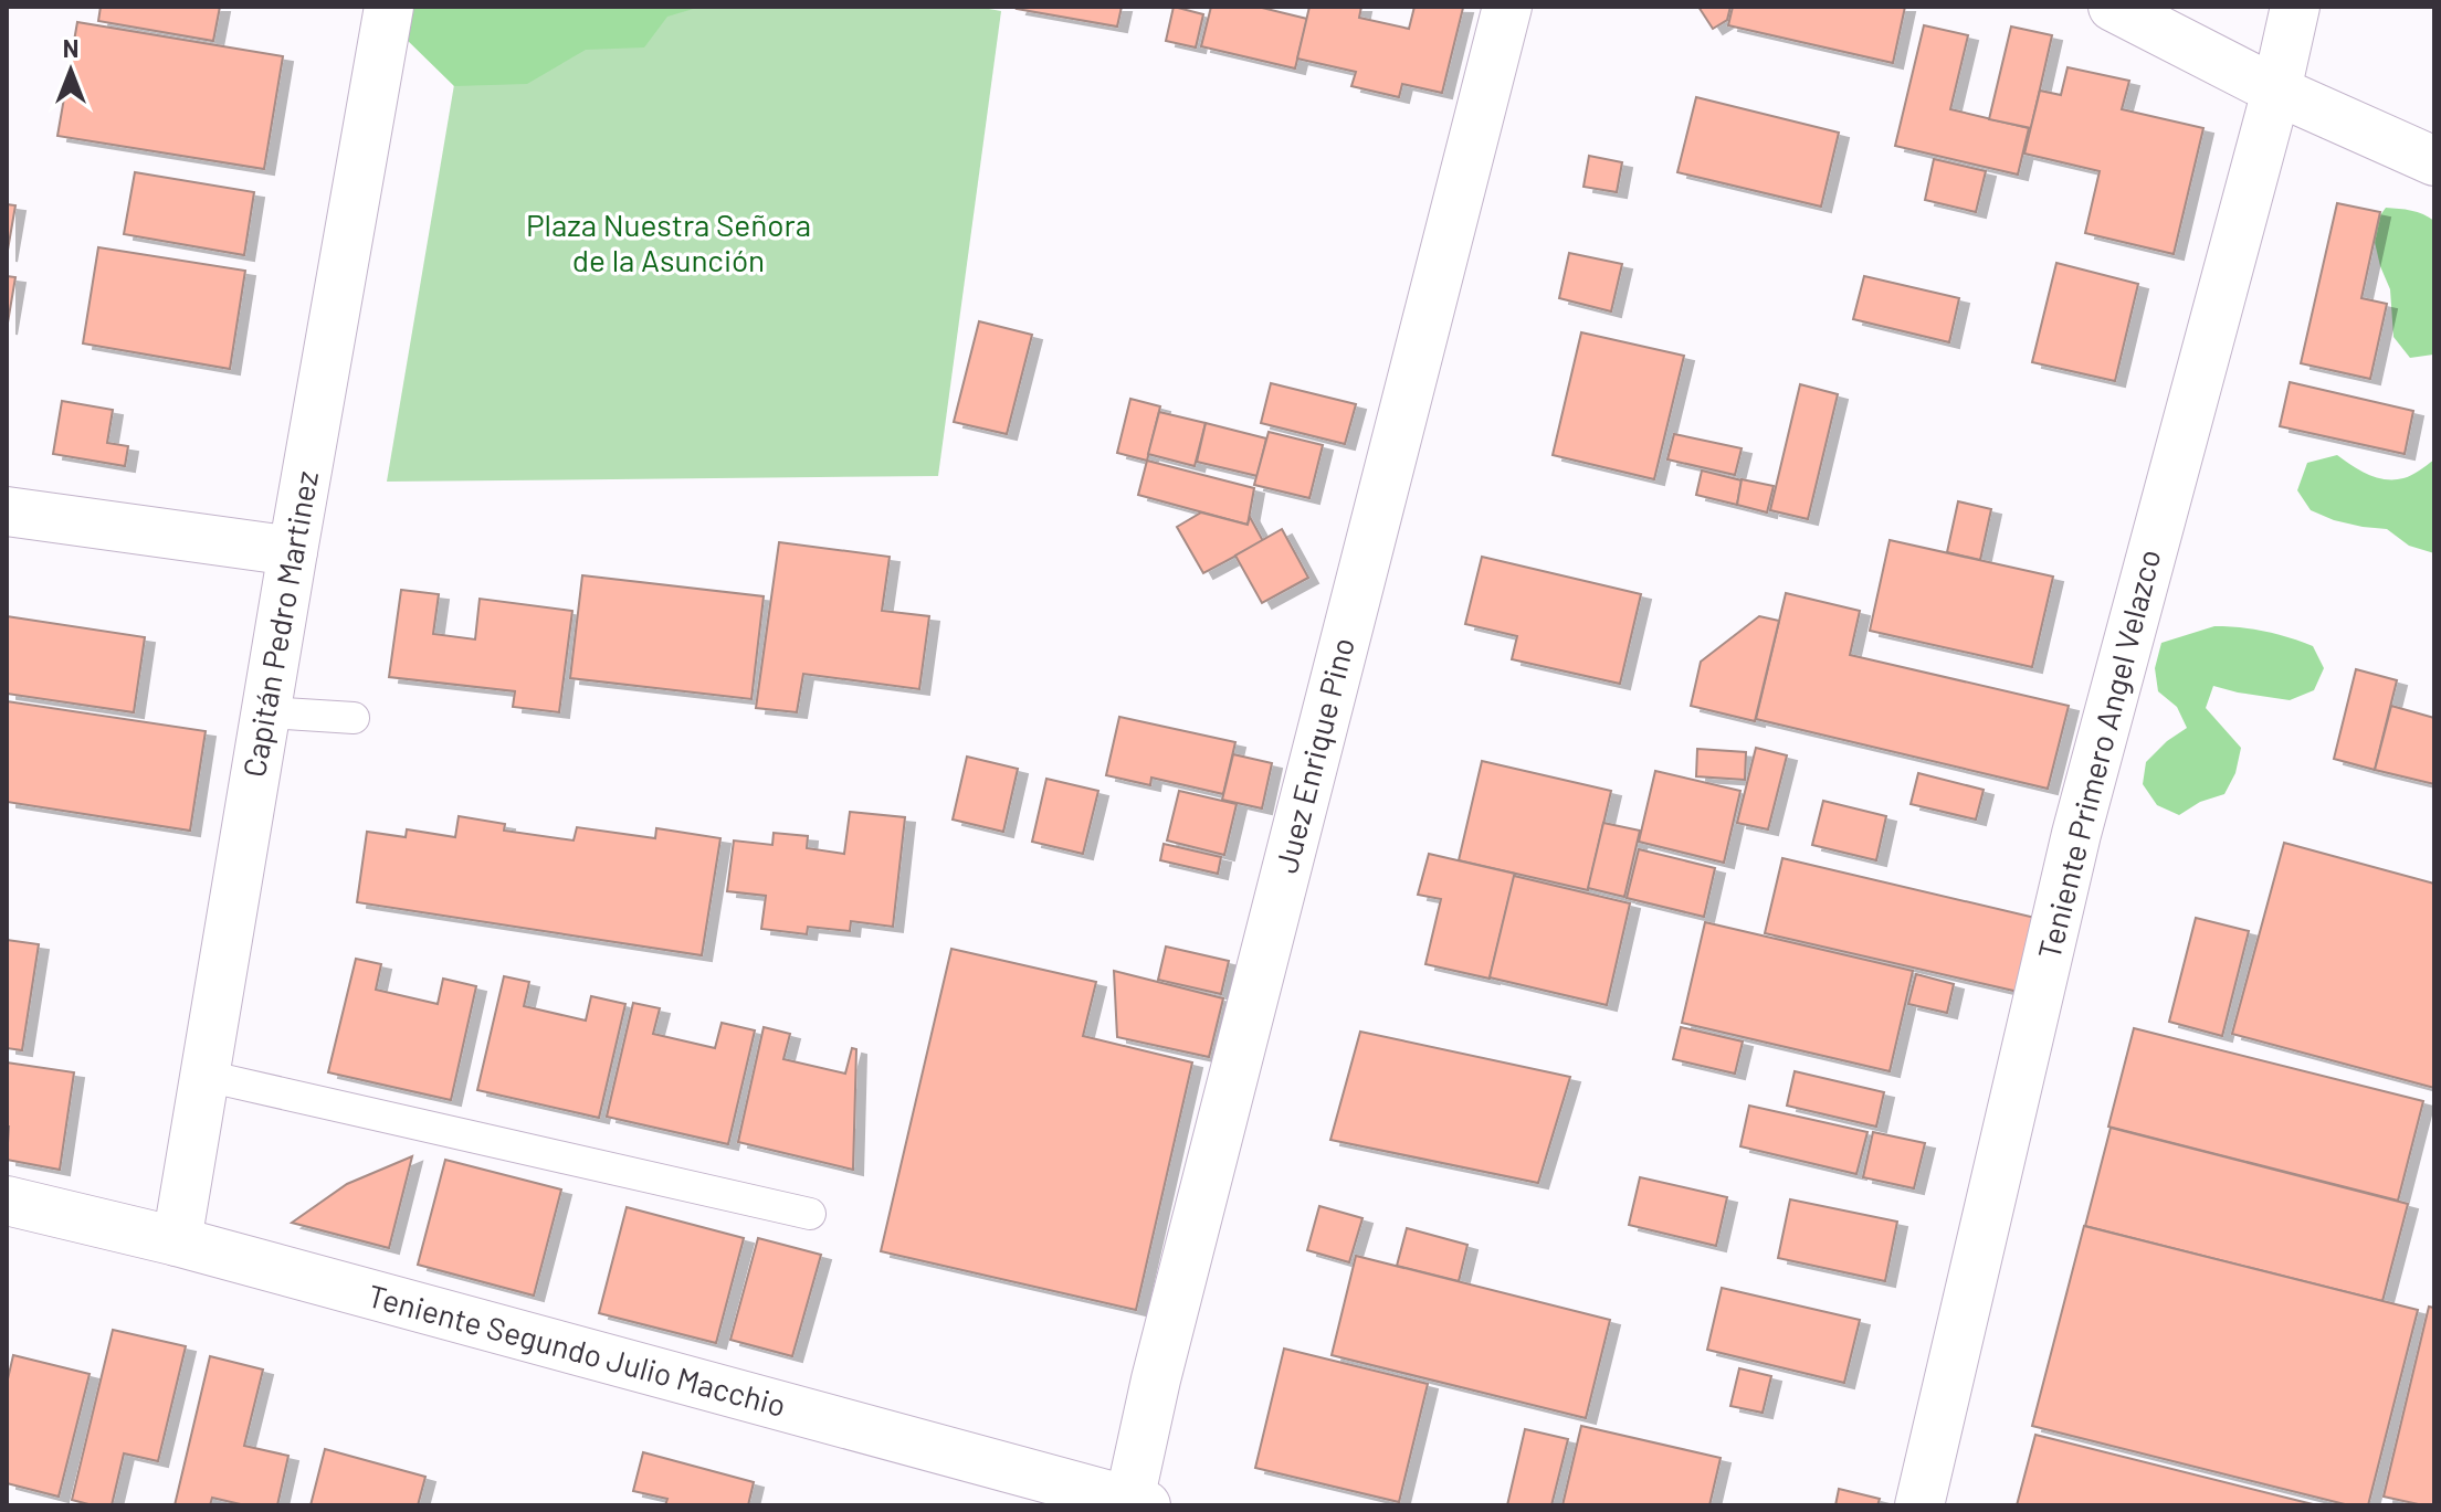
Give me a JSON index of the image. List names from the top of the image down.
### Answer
{
  "streets": {
    "street": [
      "Capitán Pedro Martinez",
      "Teniente Primero Angel Velazco",
      "Juez Enrique Pino",
      "Teniente Segundo Julio Macchio"
    ]
  },
  "crossings": [
    ["Capitán Pedro Martinez", "Teniente Segundo Julio Macchio"],
    ["Juez Enrique Pino", "Teniente Segundo Julio Macchio"]
  ],
  "parks": ["Plaza Nuestra Señora de la Asunción"],
  "north": "top"
}
